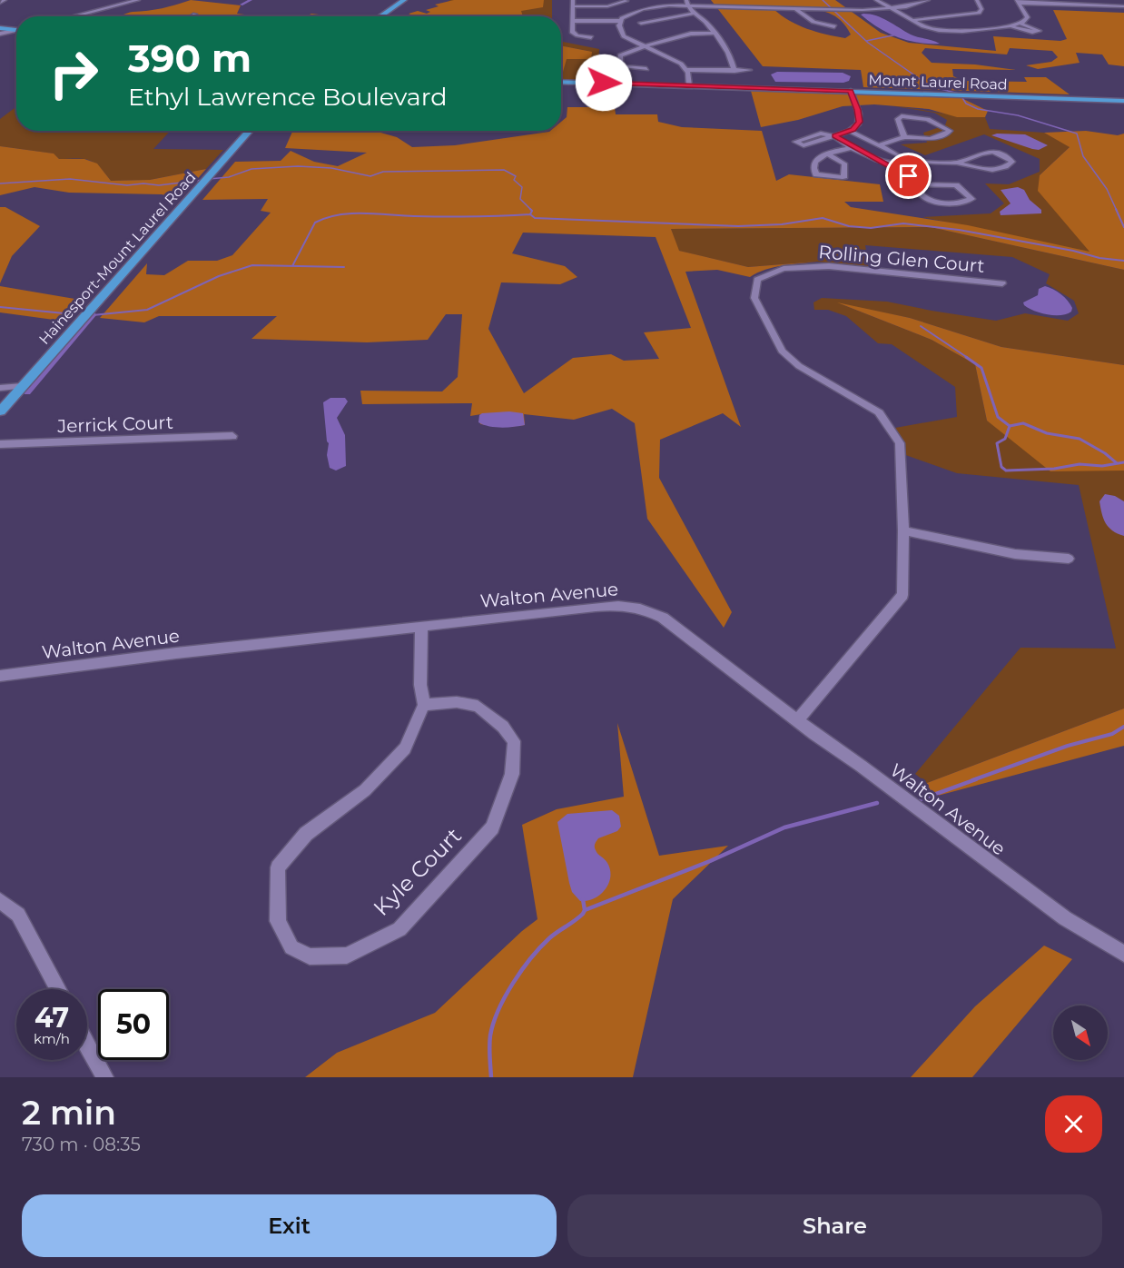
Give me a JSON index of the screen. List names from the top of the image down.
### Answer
{
  "streets": {
    "main road": ["Mount Laurel Road", "Hainesport-Mount Laurel Road"],
    "street": [
      "Rolling Glen Court",
      "Jerrick Court",
      "Walton Avenue",
      "Kyle Court"
    ]
  },
  "crossings": [
    ["Rolling Glen Court", "Walton Avenue"]
  ],
  "north": "bottom right",
  "page": {
    "turn": ["390 m", "Ethyl Lawrence Boulevard"],
    "speed": "47 km/h",
    "limit": "50",
    "heading": ["2 min", "730 m · 08:35"],
    "buttons": ["Exit", "Share"]
  }
}
